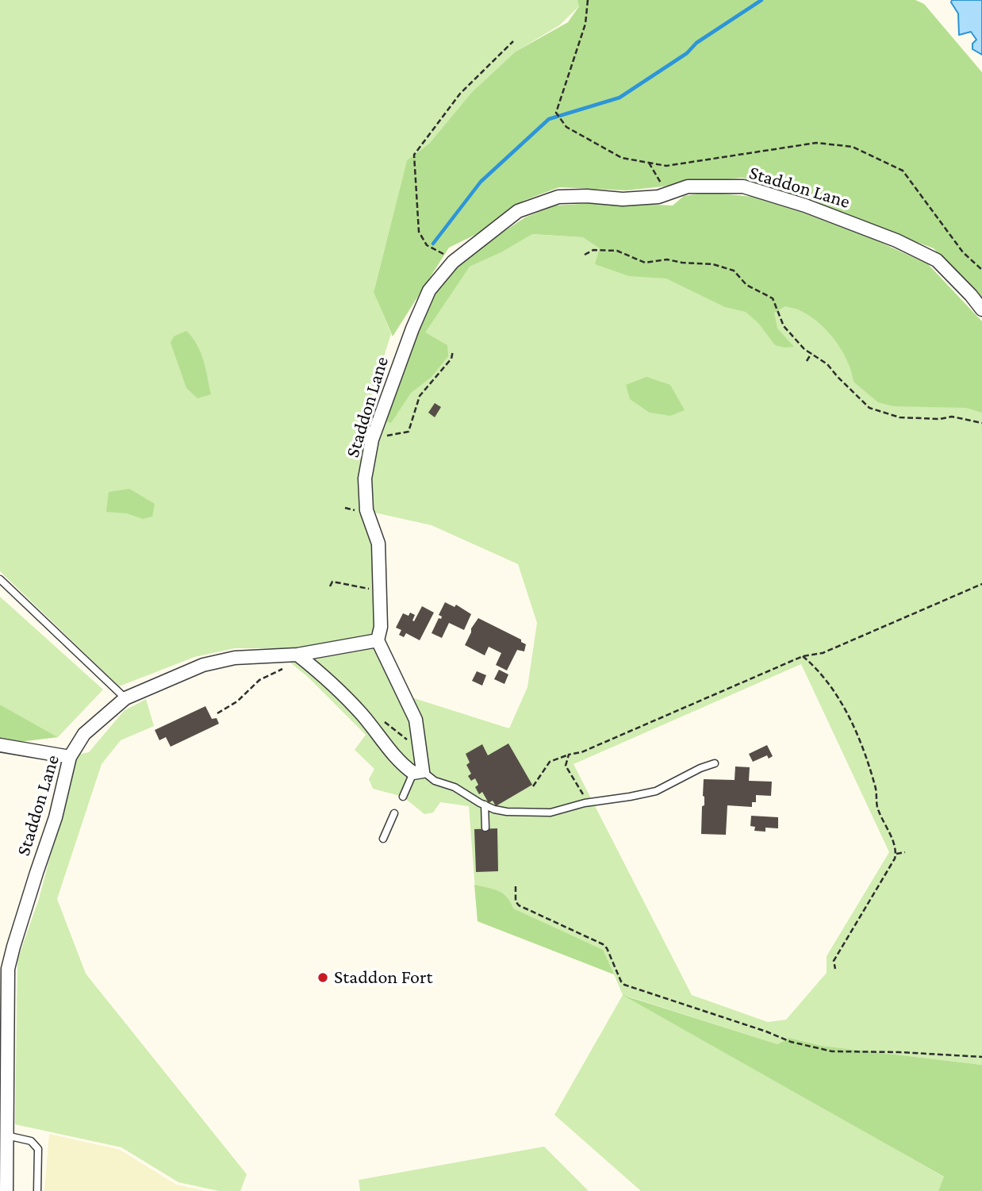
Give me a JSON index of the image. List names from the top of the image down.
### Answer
{
  "streets": {
    "street": ["Staddon Lane"]
  },
  "places": ["Staddon Fort"]
}
